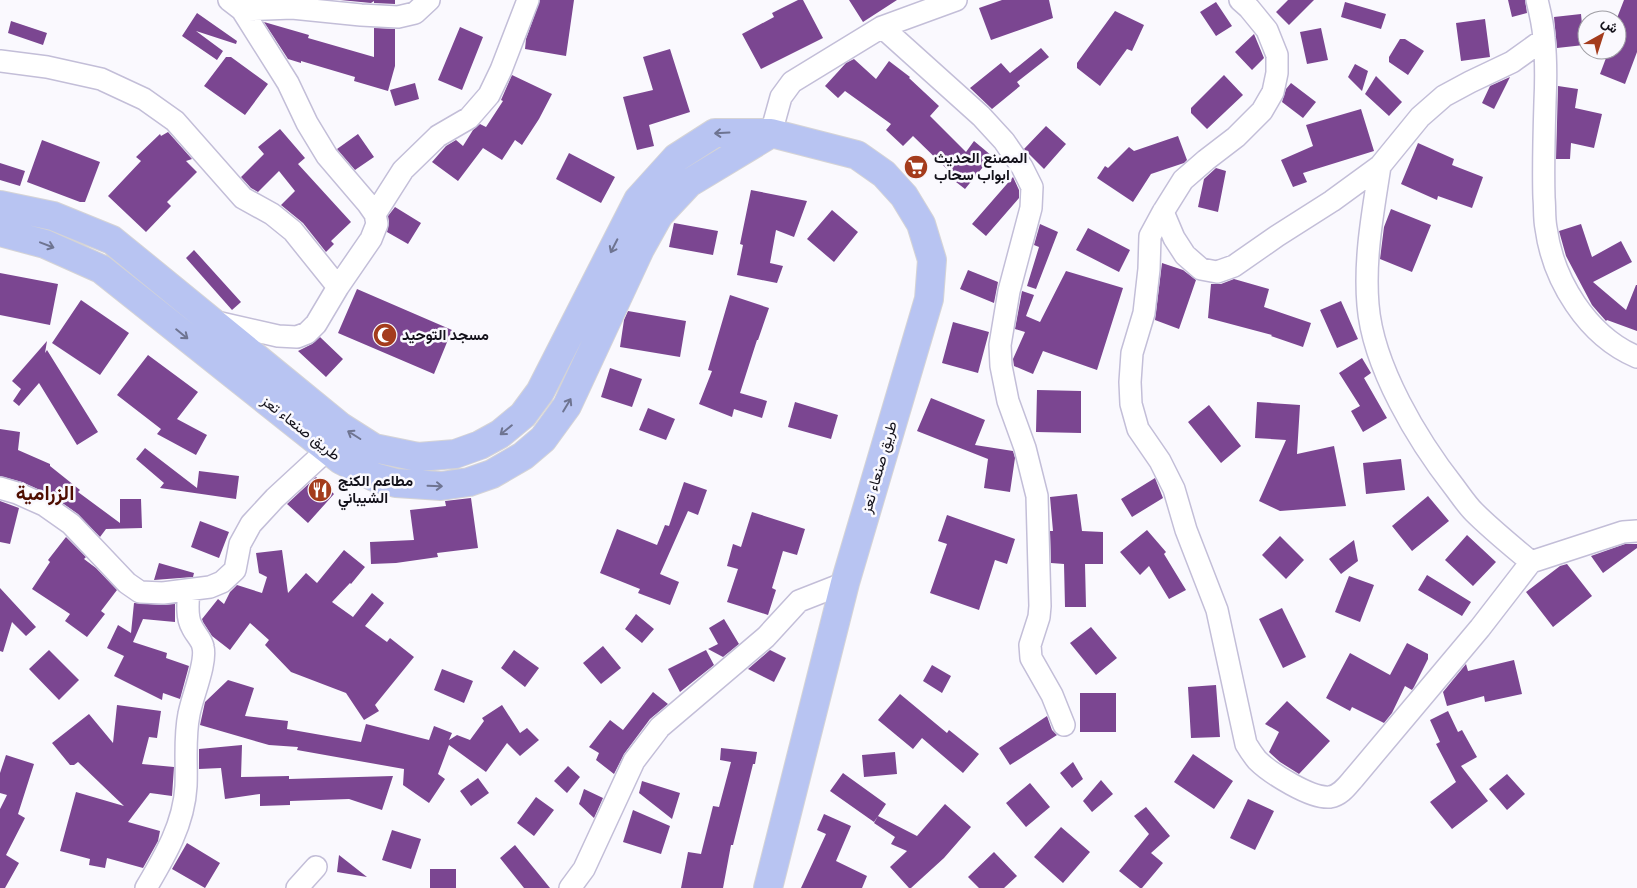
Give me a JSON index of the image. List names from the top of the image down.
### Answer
{
  "streets": {
    "highway": ["طريق صنعاء تعز"]
  },
  "districts": ["الزرامية"],
  "places": {
    "supermarket": ["المصنع الحديث ابواب سحاب"],
    "mosque": ["مسجد التوحيد"],
    "restaurant": ["مطاعم الكنج الشيباني"]
  },
  "north": "top right"
}
